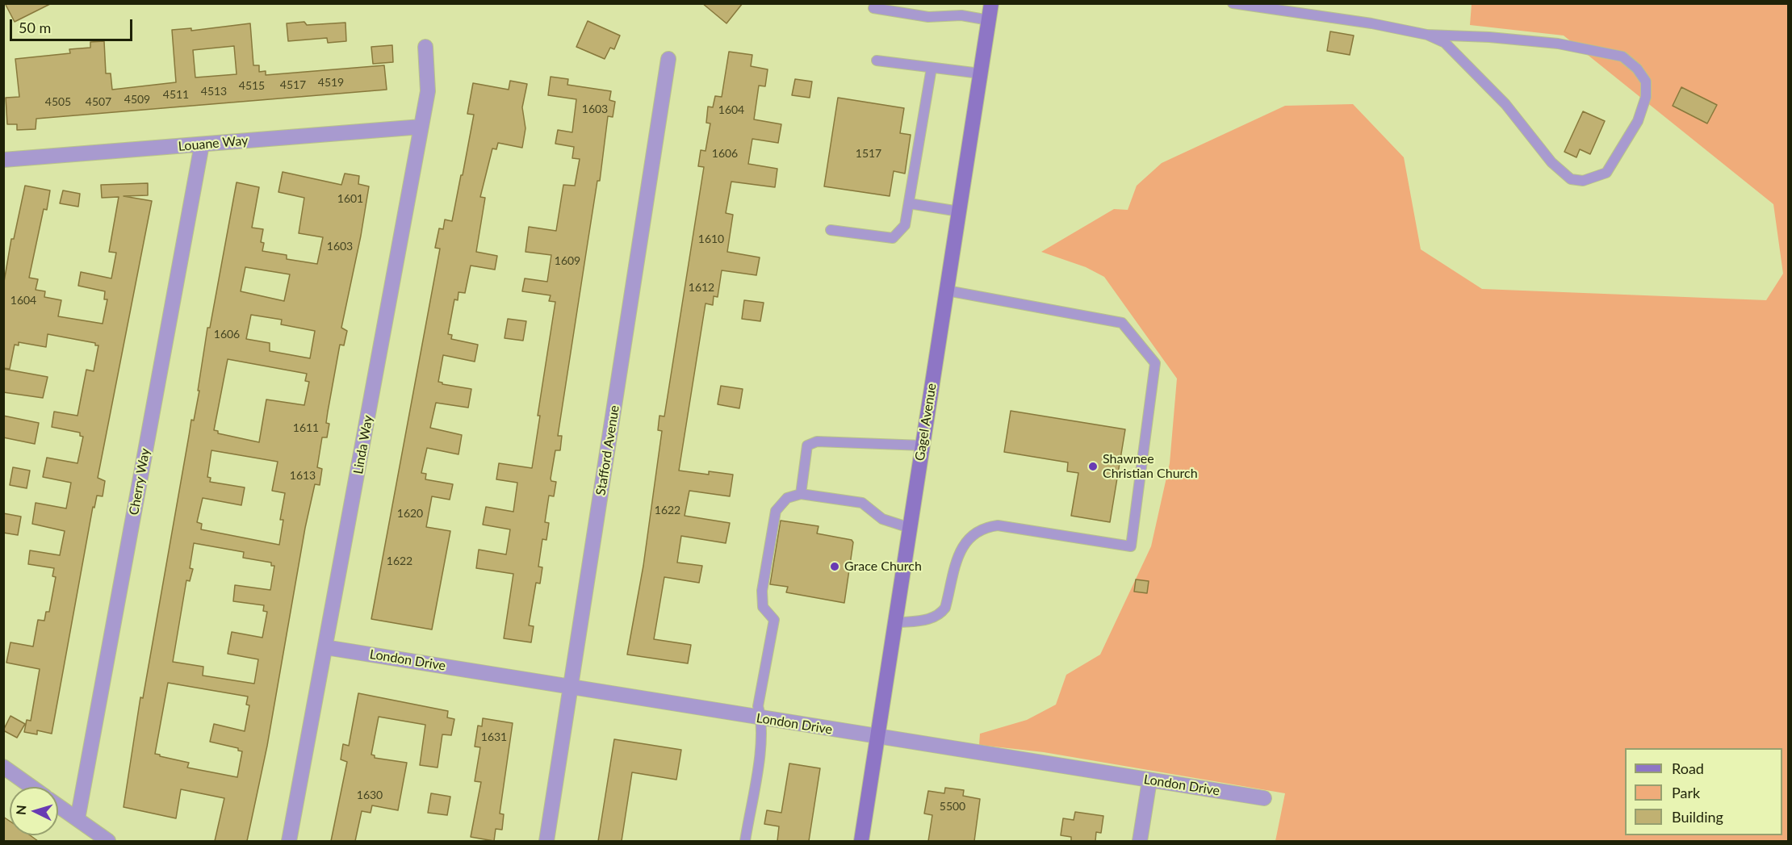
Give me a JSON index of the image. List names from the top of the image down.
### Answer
{
  "streets": {
    "street": [
      "Louane Way",
      "Gagel Avenue",
      "Linda Way",
      "Stafford Avenue",
      "Cherry Way",
      "London Drive"
    ]
  },
  "crossings": [
    ["Louane Way", "Linda Way"],
    ["Louane Way", "Cherry Way"],
    ["Gagel Avenue", "London Drive"],
    ["Linda Way", "London Drive"],
    ["Stafford Avenue", "London Drive"]
  ],
  "places": ["Shawnee Christian Church", "Grace Church"],
  "house_numbers": [
    "4519",
    "4517",
    "4515",
    "4513",
    "4511",
    "4509",
    "4505",
    "4507",
    "1603",
    "1604",
    "1606",
    "1517",
    "1601",
    "1610",
    "1603",
    "1609",
    "1612",
    "1604",
    "1606",
    "1611",
    "1613",
    "1622",
    "1620",
    "1622",
    "1631",
    "1630",
    "5500"
  ],
  "legend": ["Road", "Park", "Building"],
  "scale_bar": "50 m",
  "north": "left"
}
